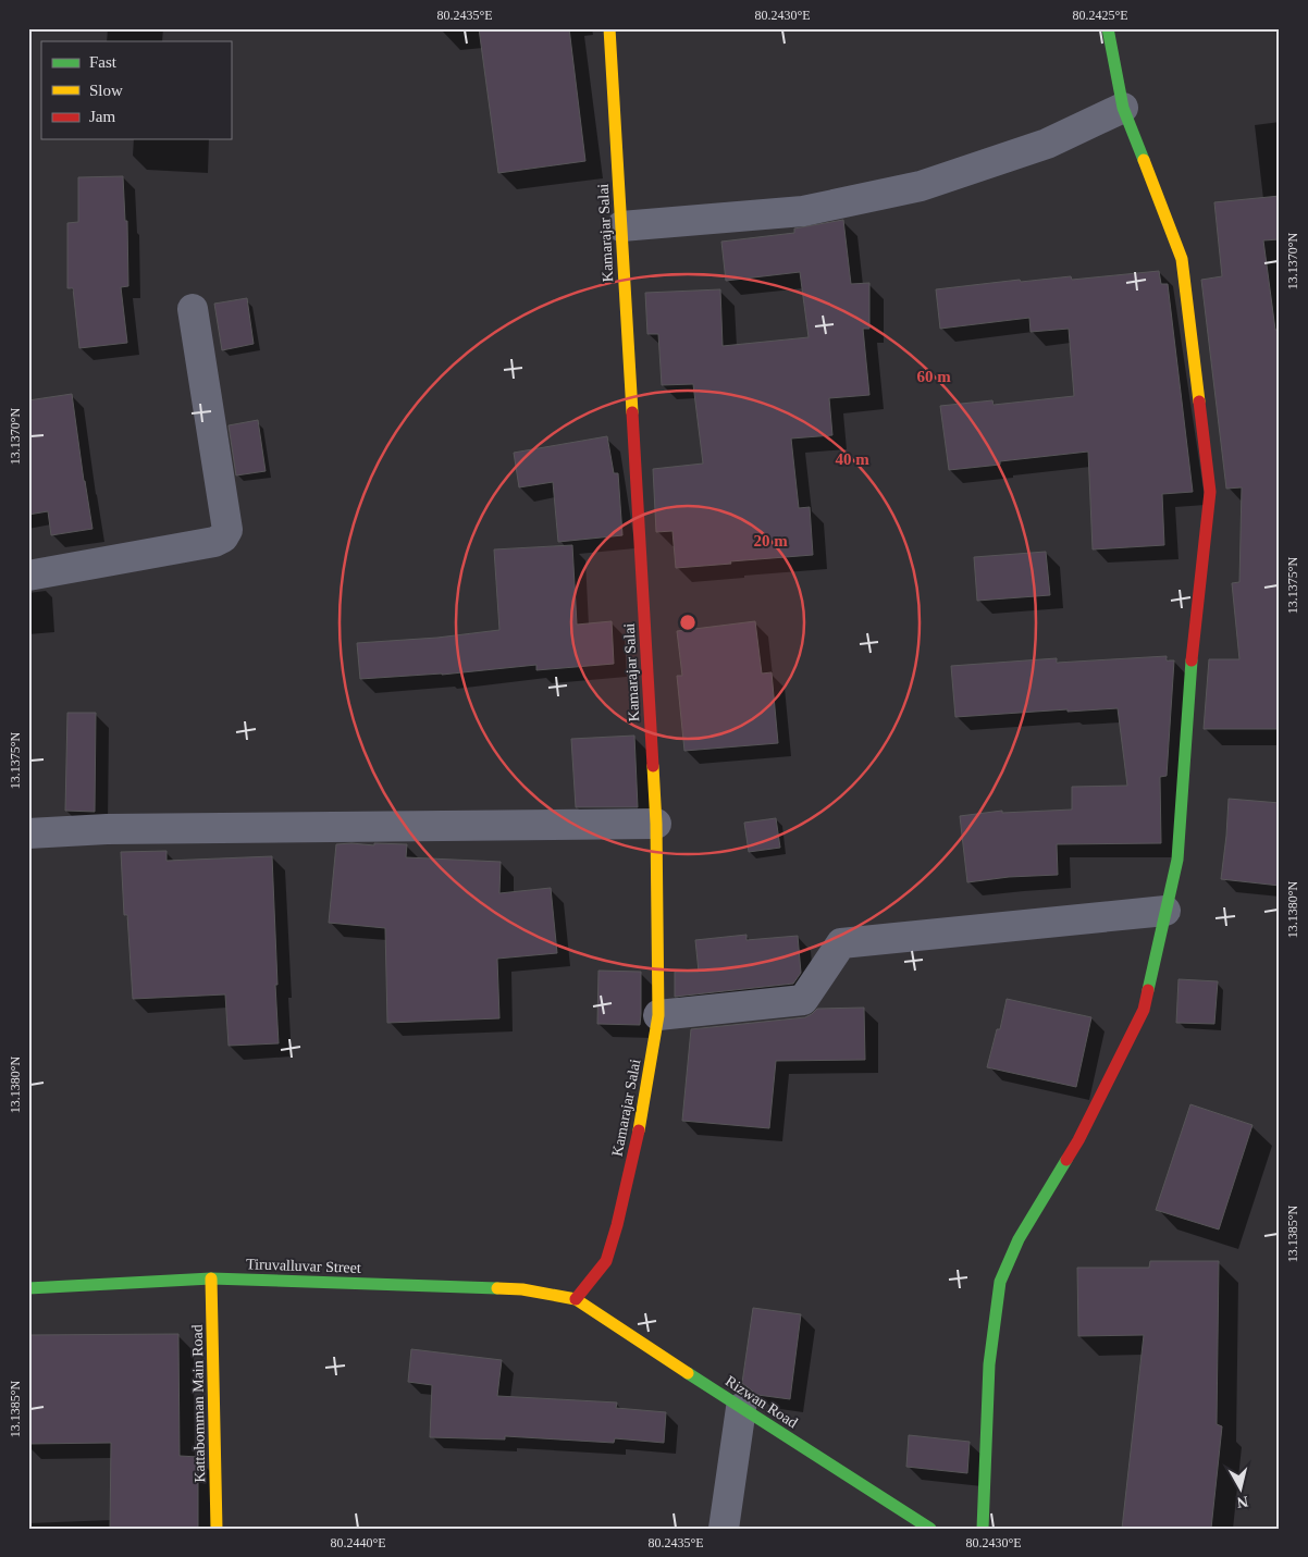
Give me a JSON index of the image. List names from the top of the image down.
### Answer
{
  "streets": {
    "street": [
      "Kamarajar Salai",
      "Tiruvalluvar Street",
      "Rizwan Road",
      "Kattabomman Main Road"
    ]
  },
  "crossings": [
    ["Kamarajar Salai", "Tiruvalluvar Street"],
    ["Kamarajar Salai", "Rizwan Road"],
    ["Tiruvalluvar Street", "Rizwan Road"],
    ["Tiruvalluvar Street", "Kattabomman Main Road"]
  ],
  "legend": ["Fast", "Slow", "Jam"],
  "north": "bottom",
  "coordinates": [
    "80.2435°E",
    "80.2430°E",
    "80.2425°E",
    "13.1370°N",
    "13.1375°N",
    "13.1380°N",
    "13.1385°N",
    "80.2440°E"
  ],
  "rings": ["60 m", "40 m", "20 m"]
}
